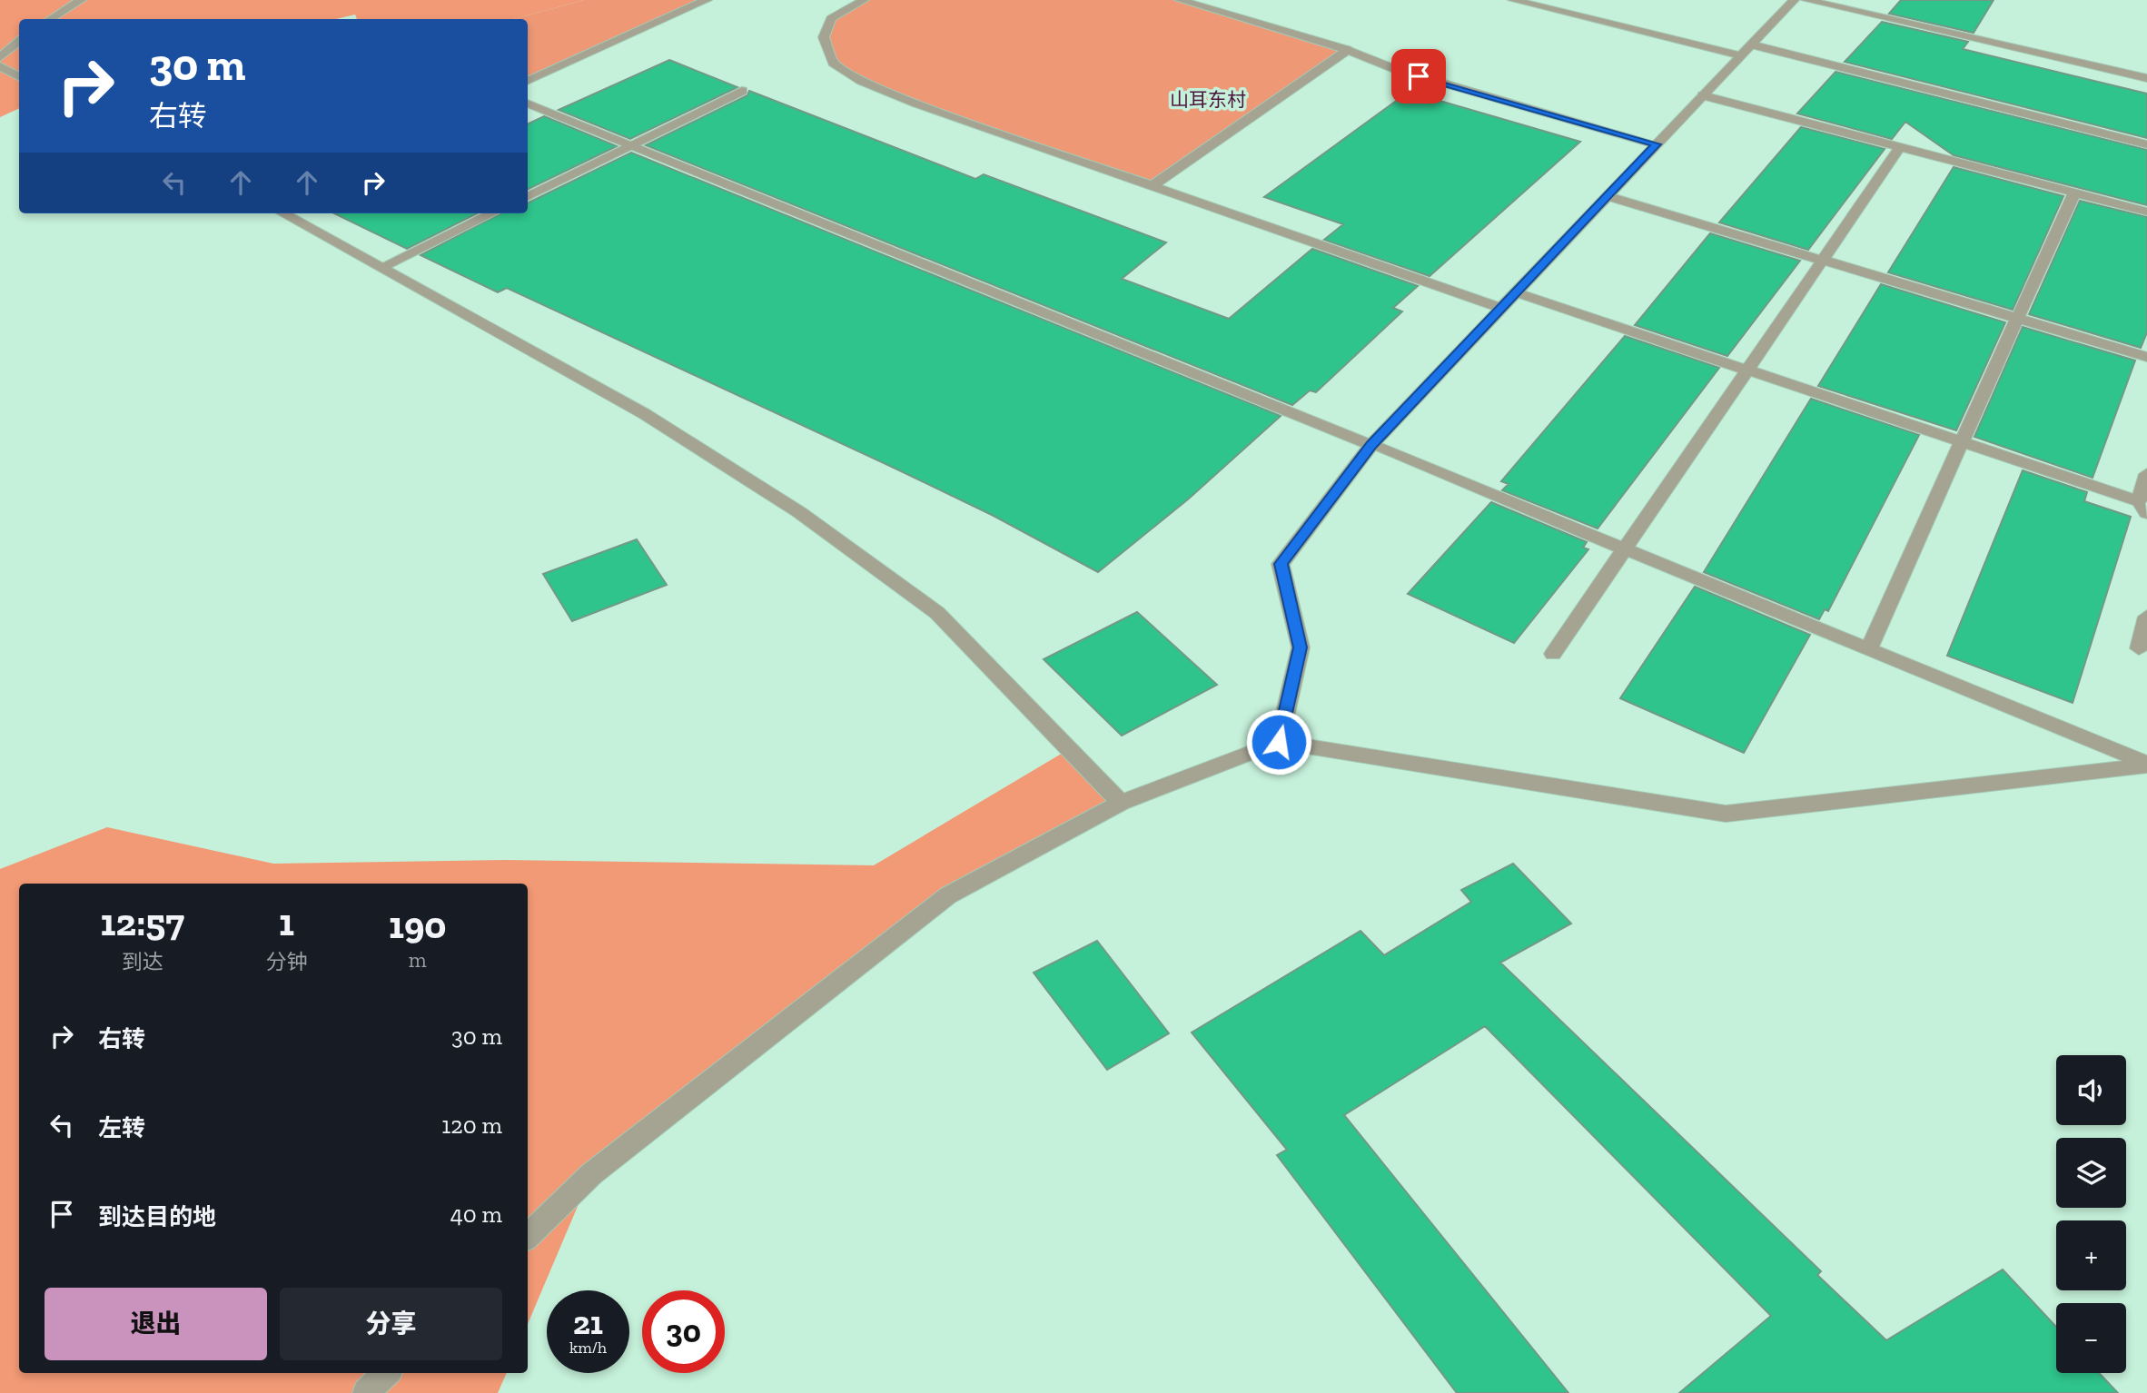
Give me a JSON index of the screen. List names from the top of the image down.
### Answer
{
  "districts": ["山耳东村"],
  "page": {
    "turn": ["30 m", "右转"],
    "eta": [
      "12:57",
      "到达",
      "1",
      "分钟",
      "190",
      "m"
    ],
    "list": [
      {
        "name": "右转",
        "value": "30 m"
      },
      {
        "name": "左转",
        "value": "120 m"
      },
      {
        "name": "到达目的地",
        "value": "40 m"
      }
    ],
    "map_buttons": ["+", "−"],
    "buttons": ["退出", "分享"],
    "speed": "21 km/h",
    "limit": "30"
  }
}
